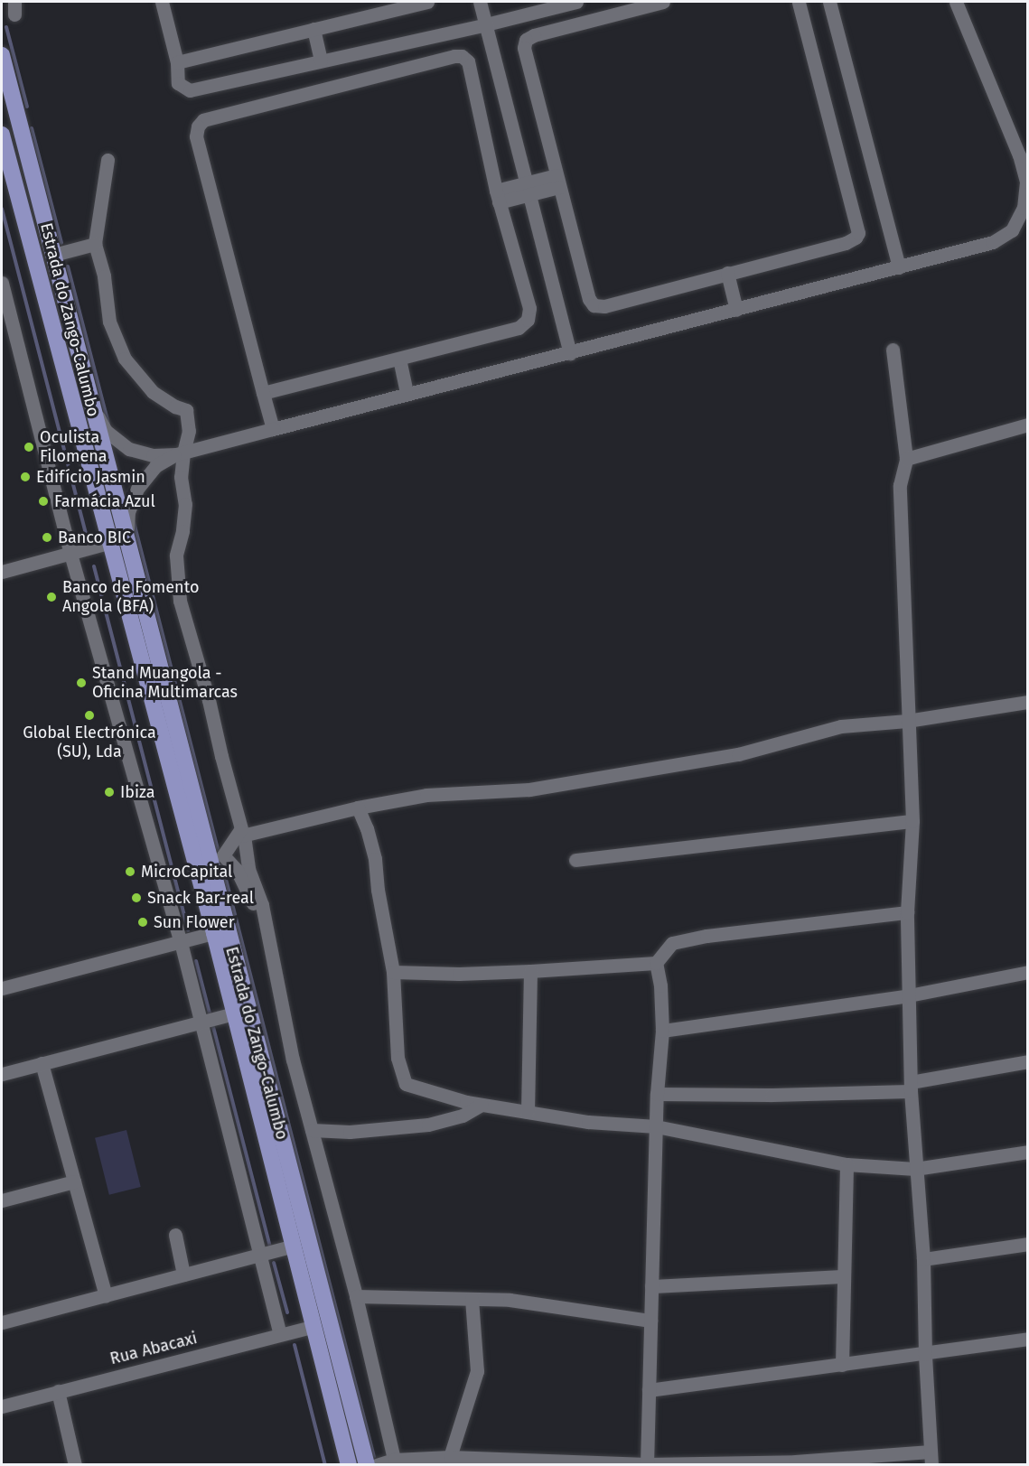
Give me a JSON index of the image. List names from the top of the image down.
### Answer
{
  "streets": {
    "main road": ["Estrada do Zango-Calumbo"],
    "street": ["Rua Abacaxi"]
  },
  "crossings": [
    ["Estrada do Zango-Calumbo", "Rua Abacaxi"]
  ],
  "places": [
    "Oculista Filomena",
    "Edifício Jasmin",
    "Farmácia Azul",
    "Banco BIC",
    "Banco de Fomento Angola (BFA)",
    "Stand Muangola - Oficina Multimarcas",
    "Global Electrónica (SU), Lda",
    "Ibiza",
    "MicroCapital",
    "Snack Bar-real",
    "Sun Flower"
  ]
}
